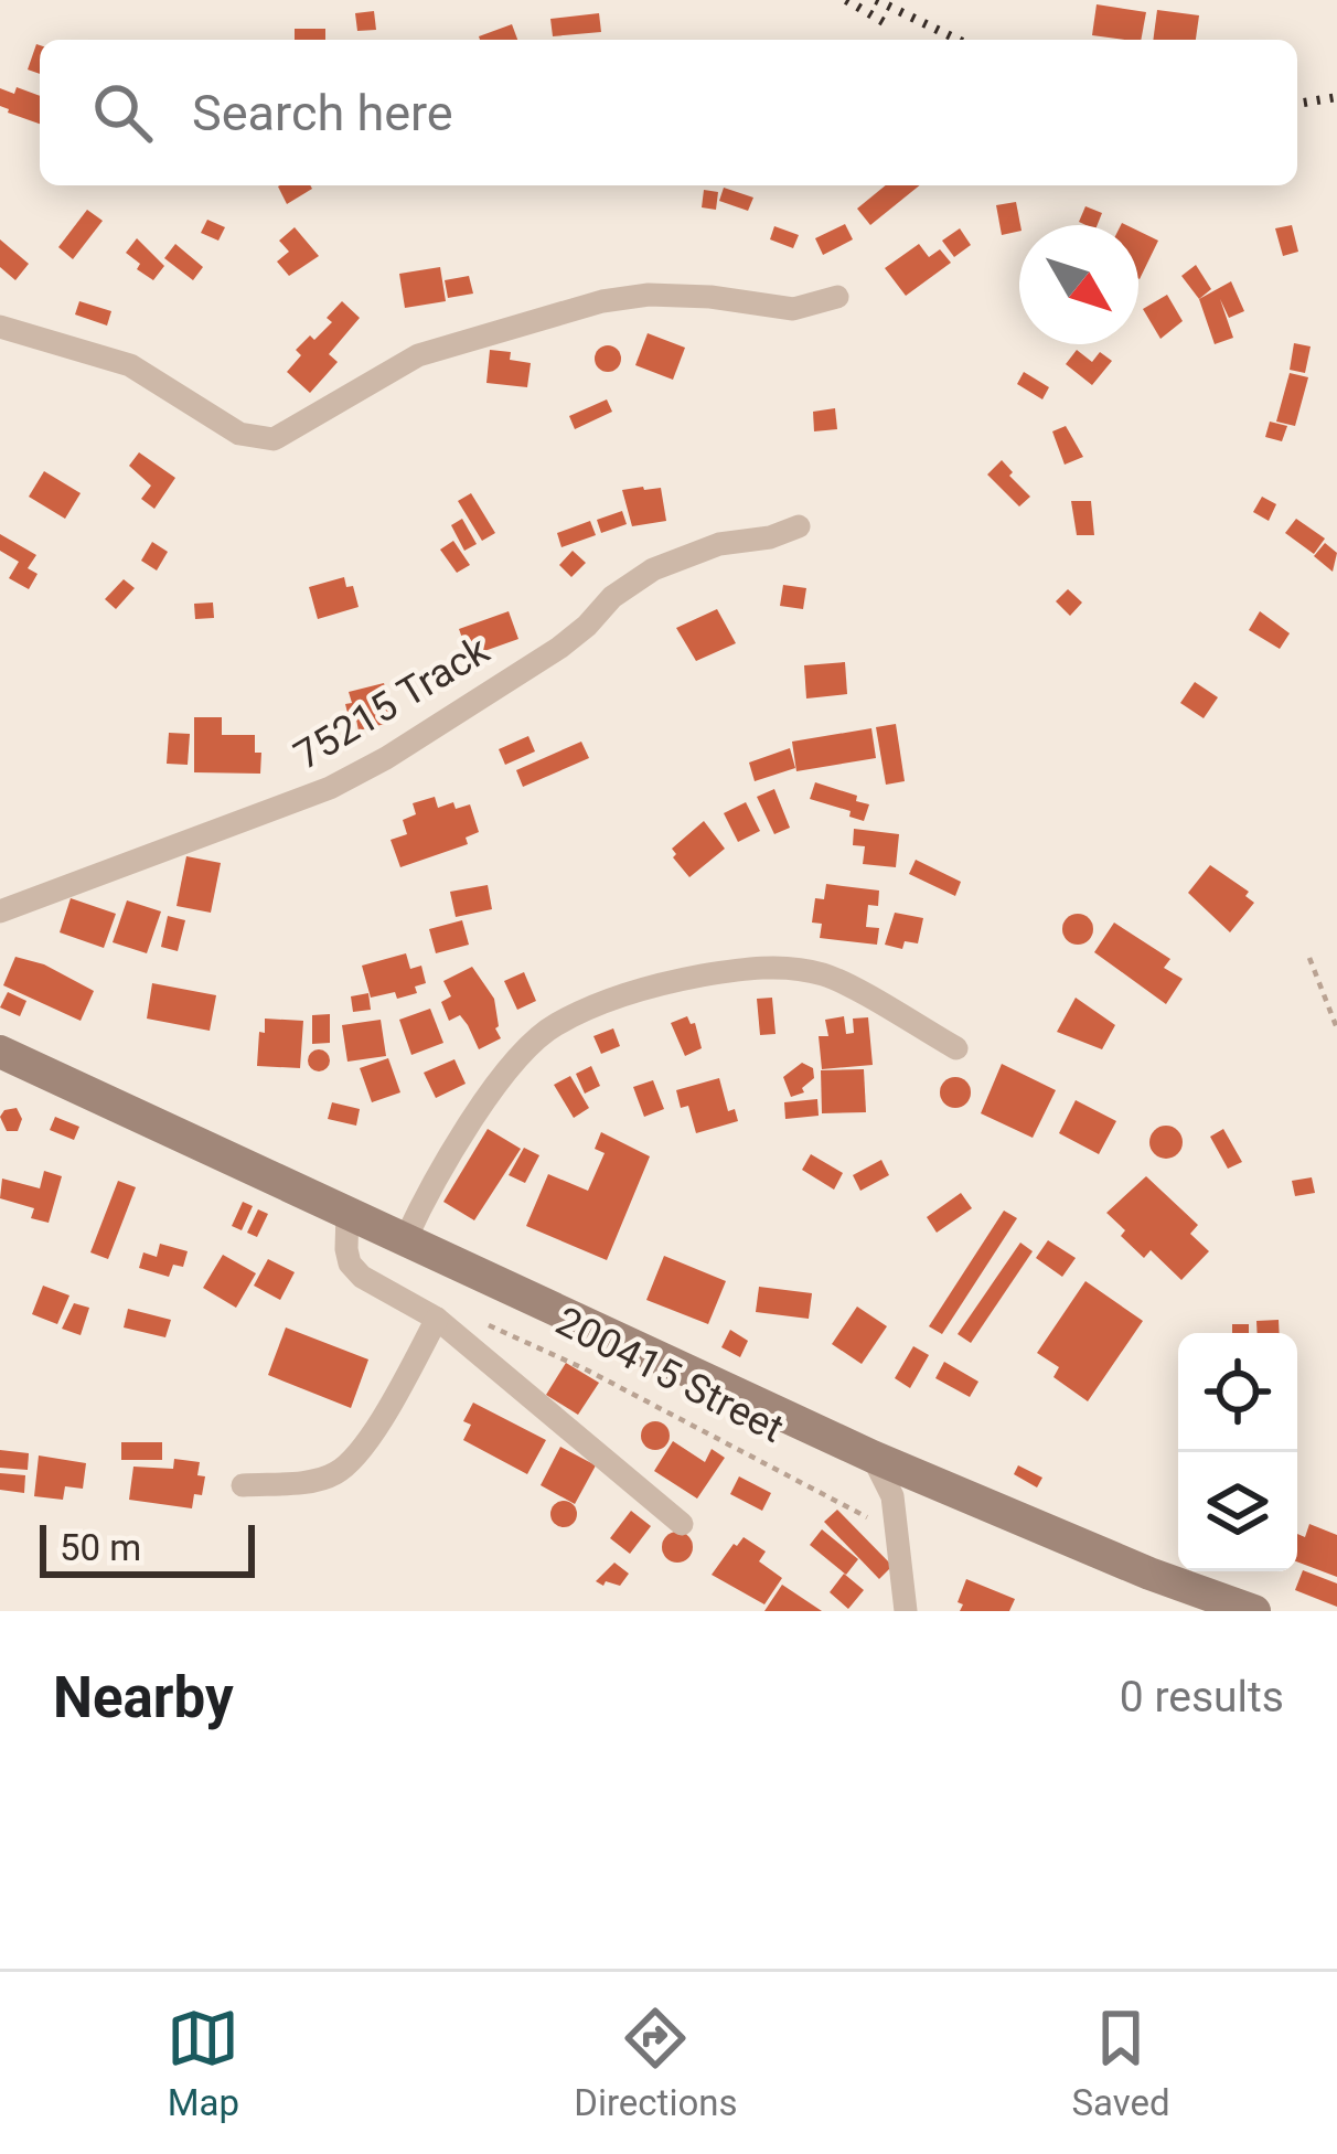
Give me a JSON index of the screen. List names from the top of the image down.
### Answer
{
  "streets": {
    "street": ["75215 Track"],
    "path": ["200415 Street"]
  },
  "scale_bar": "50 m",
  "north": "bottom right",
  "page": {
    "search": "Search here",
    "scale": "50 m",
    "heading": ["Nearby", "0 results"],
    "nav": ["Map", "Directions", "Saved"]
  }
}
